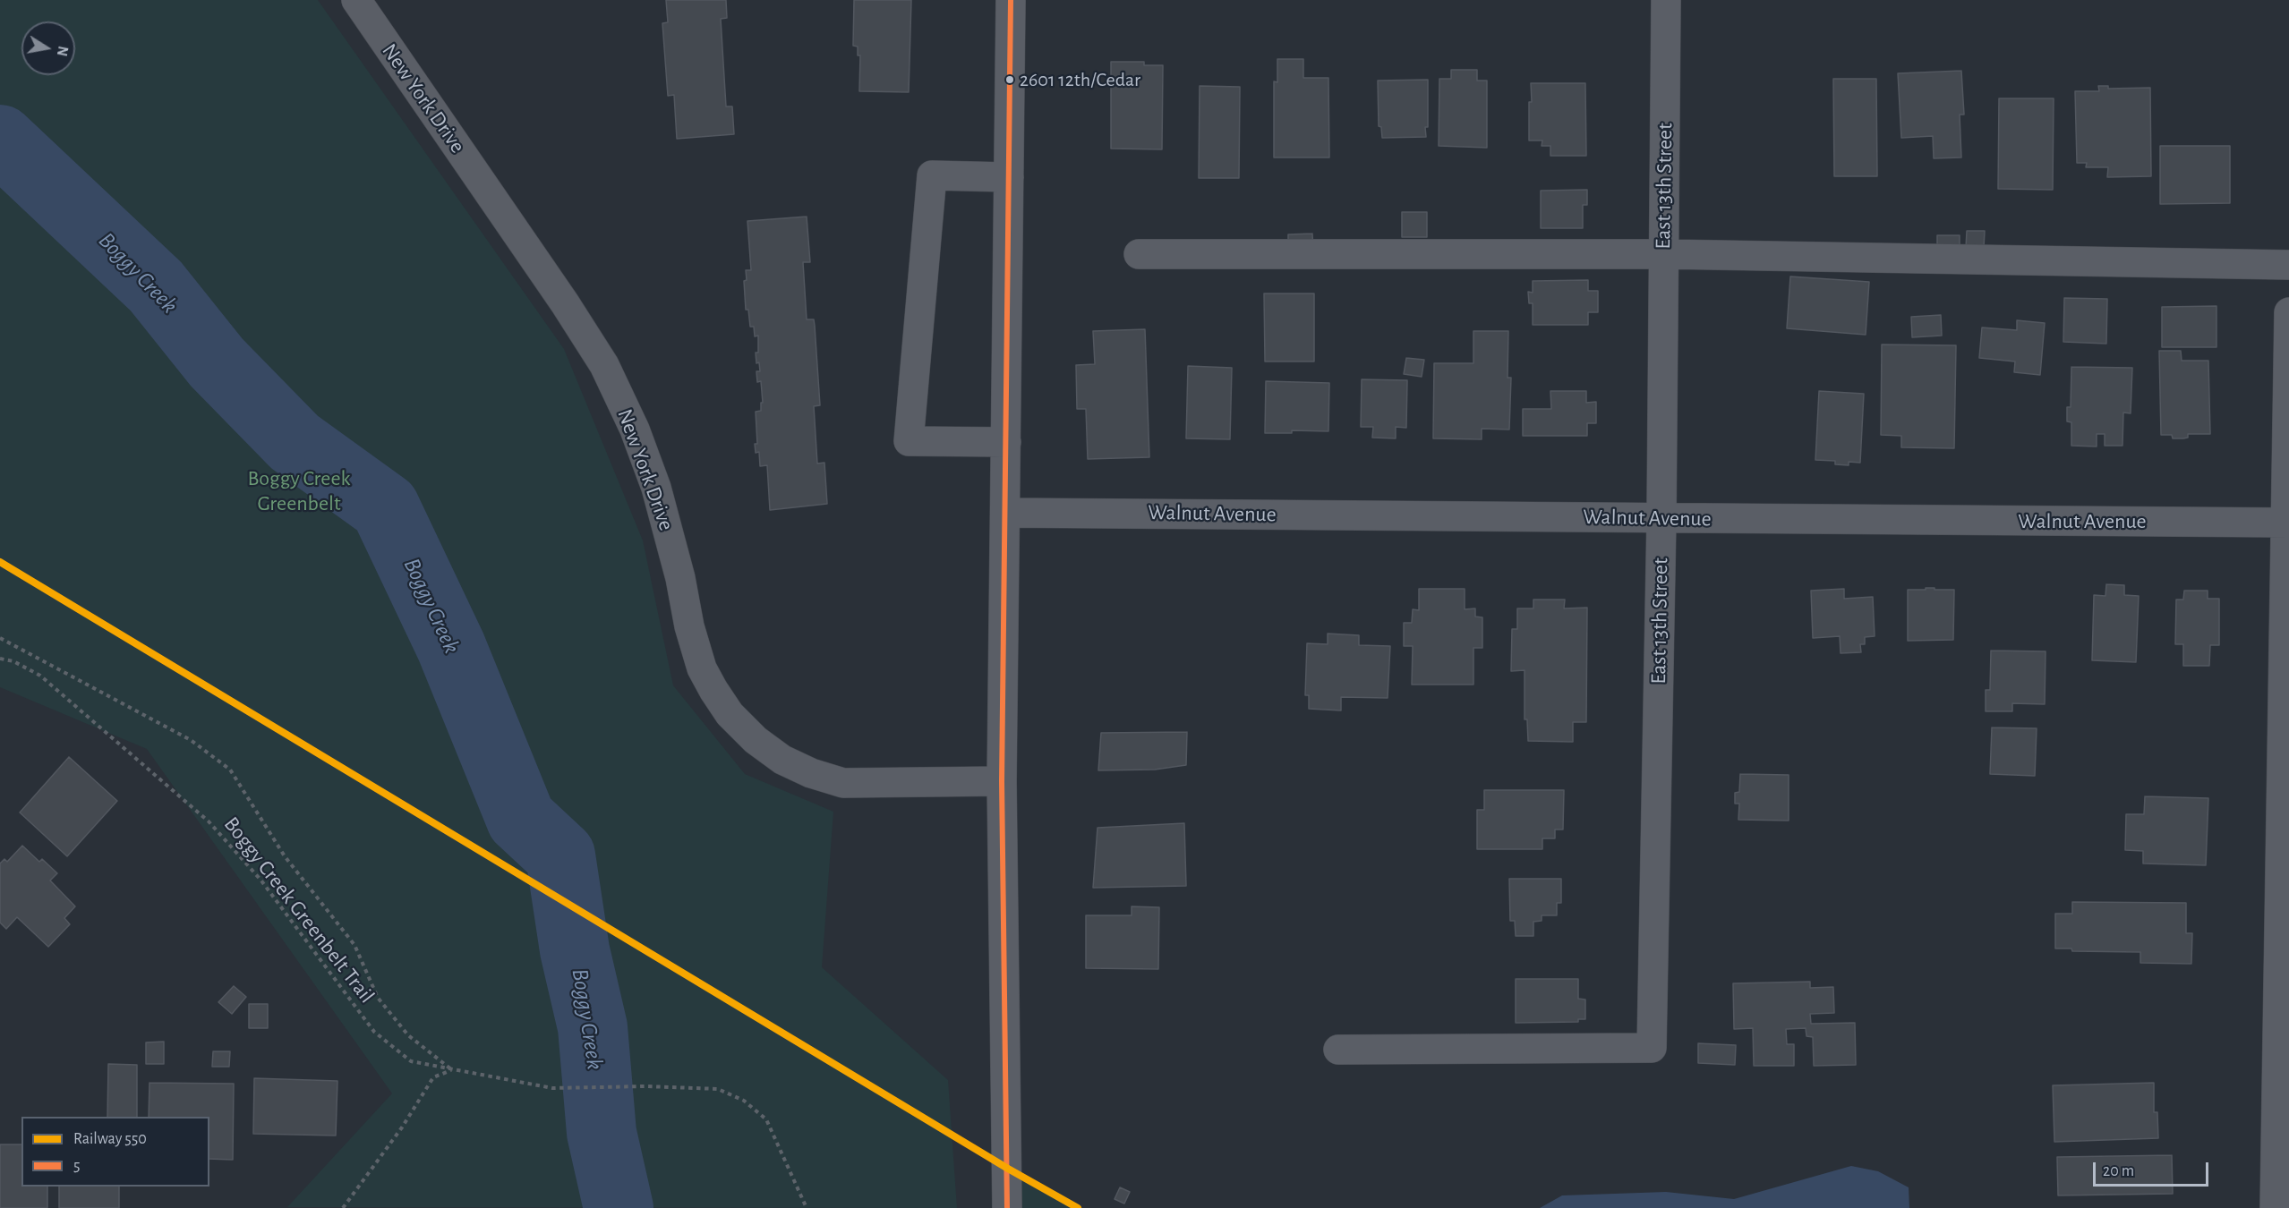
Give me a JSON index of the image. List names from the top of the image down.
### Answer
{
  "streets": {
    "street": ["New York Drive", "East 13th Street", "Walnut Avenue"],
    "path": ["Boggy Creek Greenbelt Trail"]
  },
  "crossings": [
    ["East 13th Street", "Walnut Avenue"]
  ],
  "water": ["Boggy Creek"],
  "parks": ["Boggy Creek Greenbelt"],
  "places": ["2601 12th/Cedar"],
  "lines": ["transit line 5", "rail line 550"],
  "legend": ["Railway 550", "5"],
  "scale_bar": "20 m",
  "north": "right"
}
